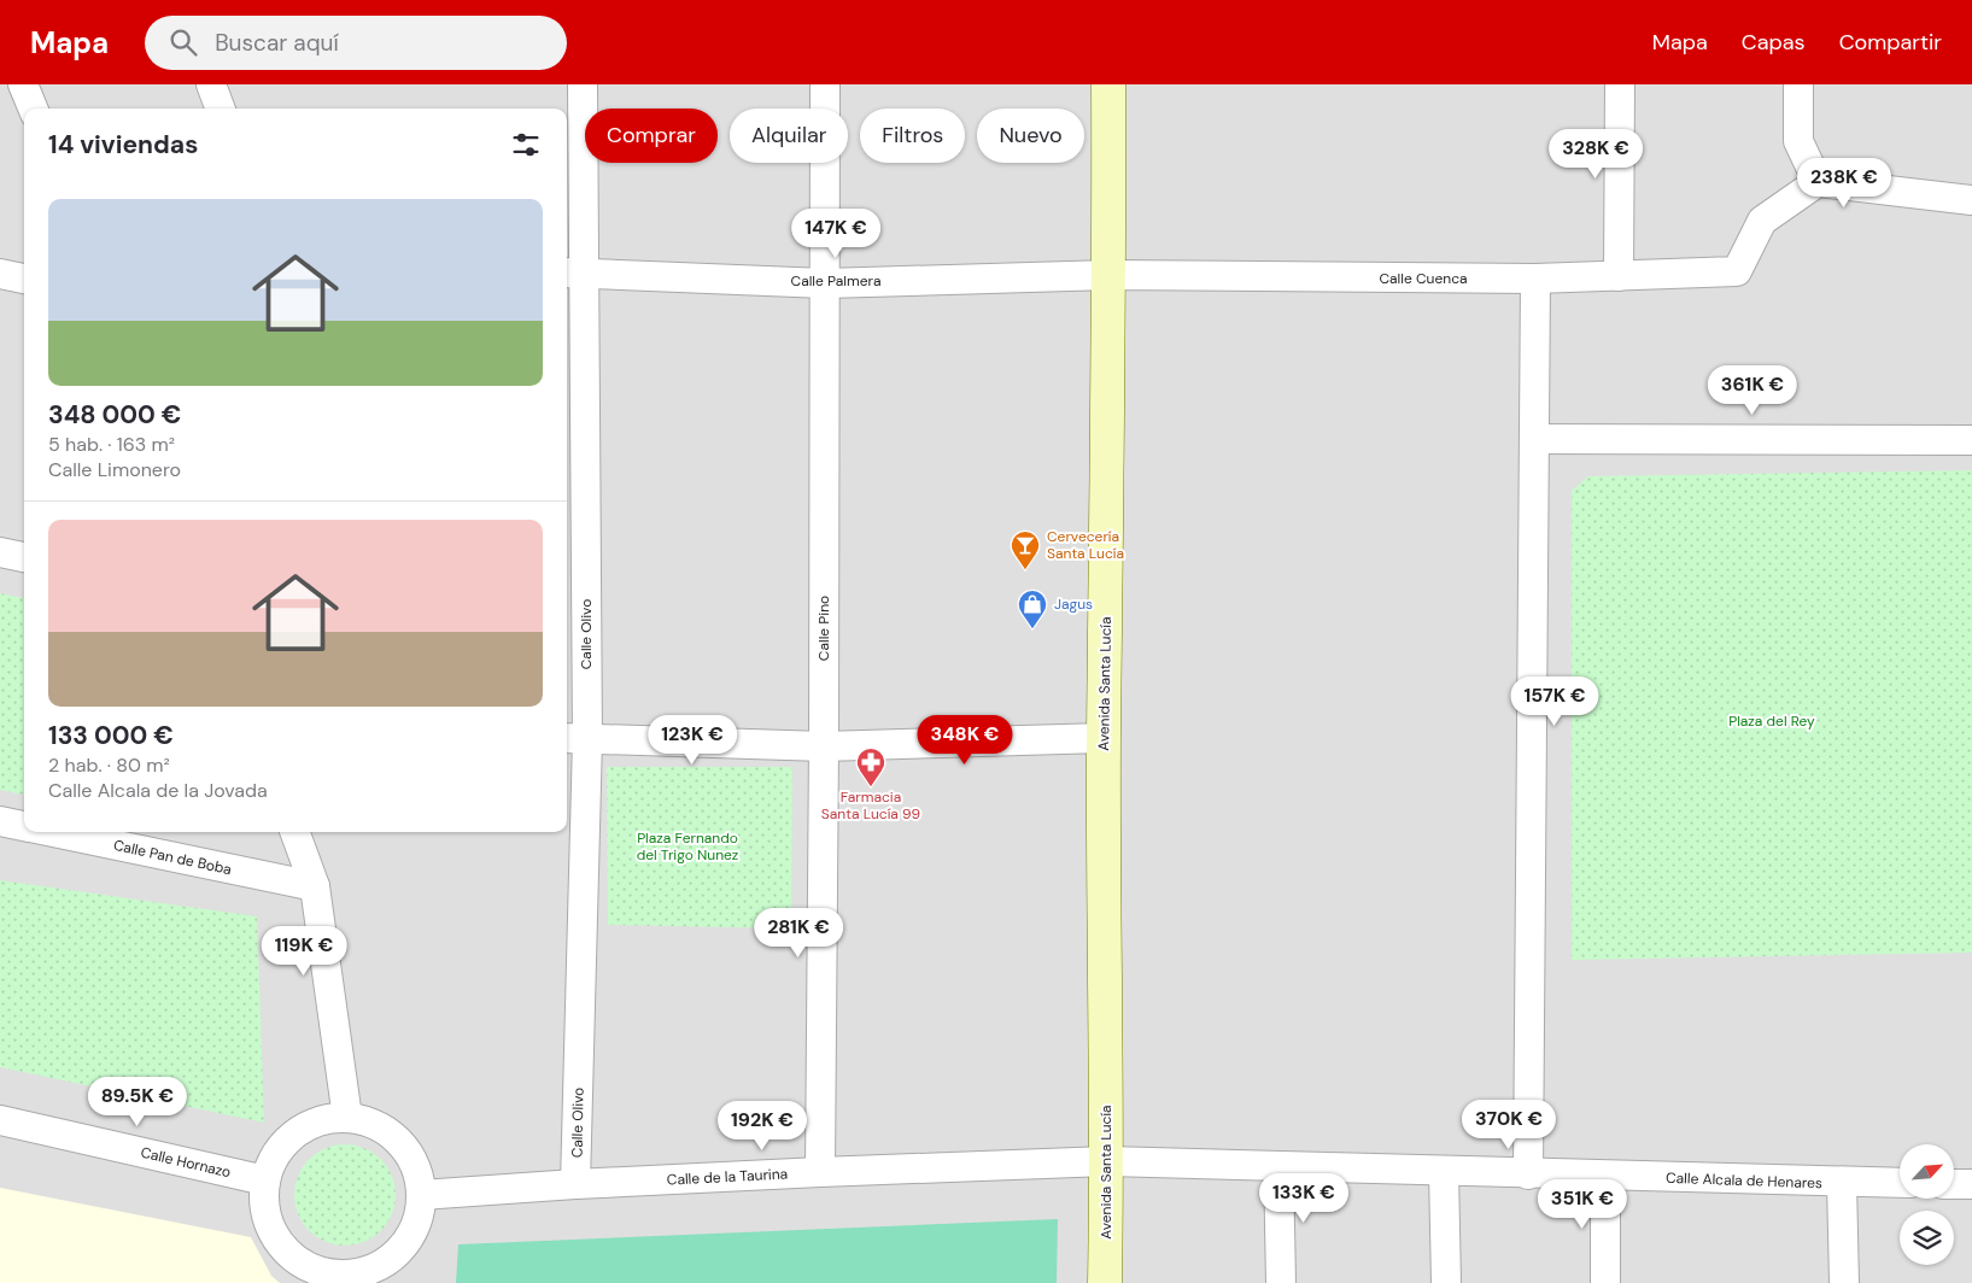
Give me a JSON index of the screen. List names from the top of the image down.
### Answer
{
  "streets": {
    "street": [
      "Calle Cuenca",
      "Calle Palmera",
      "Calle Pino",
      "Calle Olivo",
      "Avenida Santa Lucía",
      "Calle Pan de Boba",
      "Calle Hornazo",
      "Calle de la Taurina",
      "Calle Alcala de Henares"
    ]
  },
  "crossings": [
    ["Calle Cuenca", "Calle Palmera"],
    ["Calle Cuenca", "Avenida Santa Lucía"],
    ["Calle Palmera", "Calle Pino"],
    ["Calle Palmera", "Calle Olivo"],
    ["Calle Palmera", "Avenida Santa Lucía"],
    ["Calle Pino", "Calle de la Taurina"],
    ["Calle Olivo", "Calle de la Taurina"],
    ["Avenida Santa Lucía", "Calle de la Taurina"],
    ["Avenida Santa Lucía", "Calle Alcala de Henares"],
    ["Calle Hornazo", "Calle de la Taurina"],
    ["Calle de la Taurina", "Calle Alcala de Henares"]
  ],
  "parks": ["Plaza del Rey", "Plaza Fernando del Trigo Nunez"],
  "places": {
    "bar": ["Cervecería Santa Lucía"],
    "shop": ["Jagus"],
    "pharmacy": ["Farmacia Santa Lucía 99"]
  },
  "north": "top right",
  "page": {
    "header": "Mapa",
    "search": "Buscar aquí",
    "nav": ["Mapa", "Capas", "Compartir"],
    "chip": [
      "Comprar",
      "Alquilar",
      "Filtros",
      "Nuevo"
    ],
    "heading": "14 viviendas",
    "price": [
      "328K €",
      "238K €",
      "147K €",
      "361K €",
      "157K €",
      "123K €",
      "348K €",
      "281K €",
      "119K €",
      "89.5K €",
      "370K €",
      "192K €",
      "133K €",
      "351K €"
    ],
    "list": [
      {
        "name": "348 000 €",
        "note": "5 hab. · 163 m² · Calle Limonero"
      },
      {
        "name": "133 000 €",
        "note": "2 hab. · 80 m² · Calle Alcala de la Jovada"
      }
    ]
  }
}
